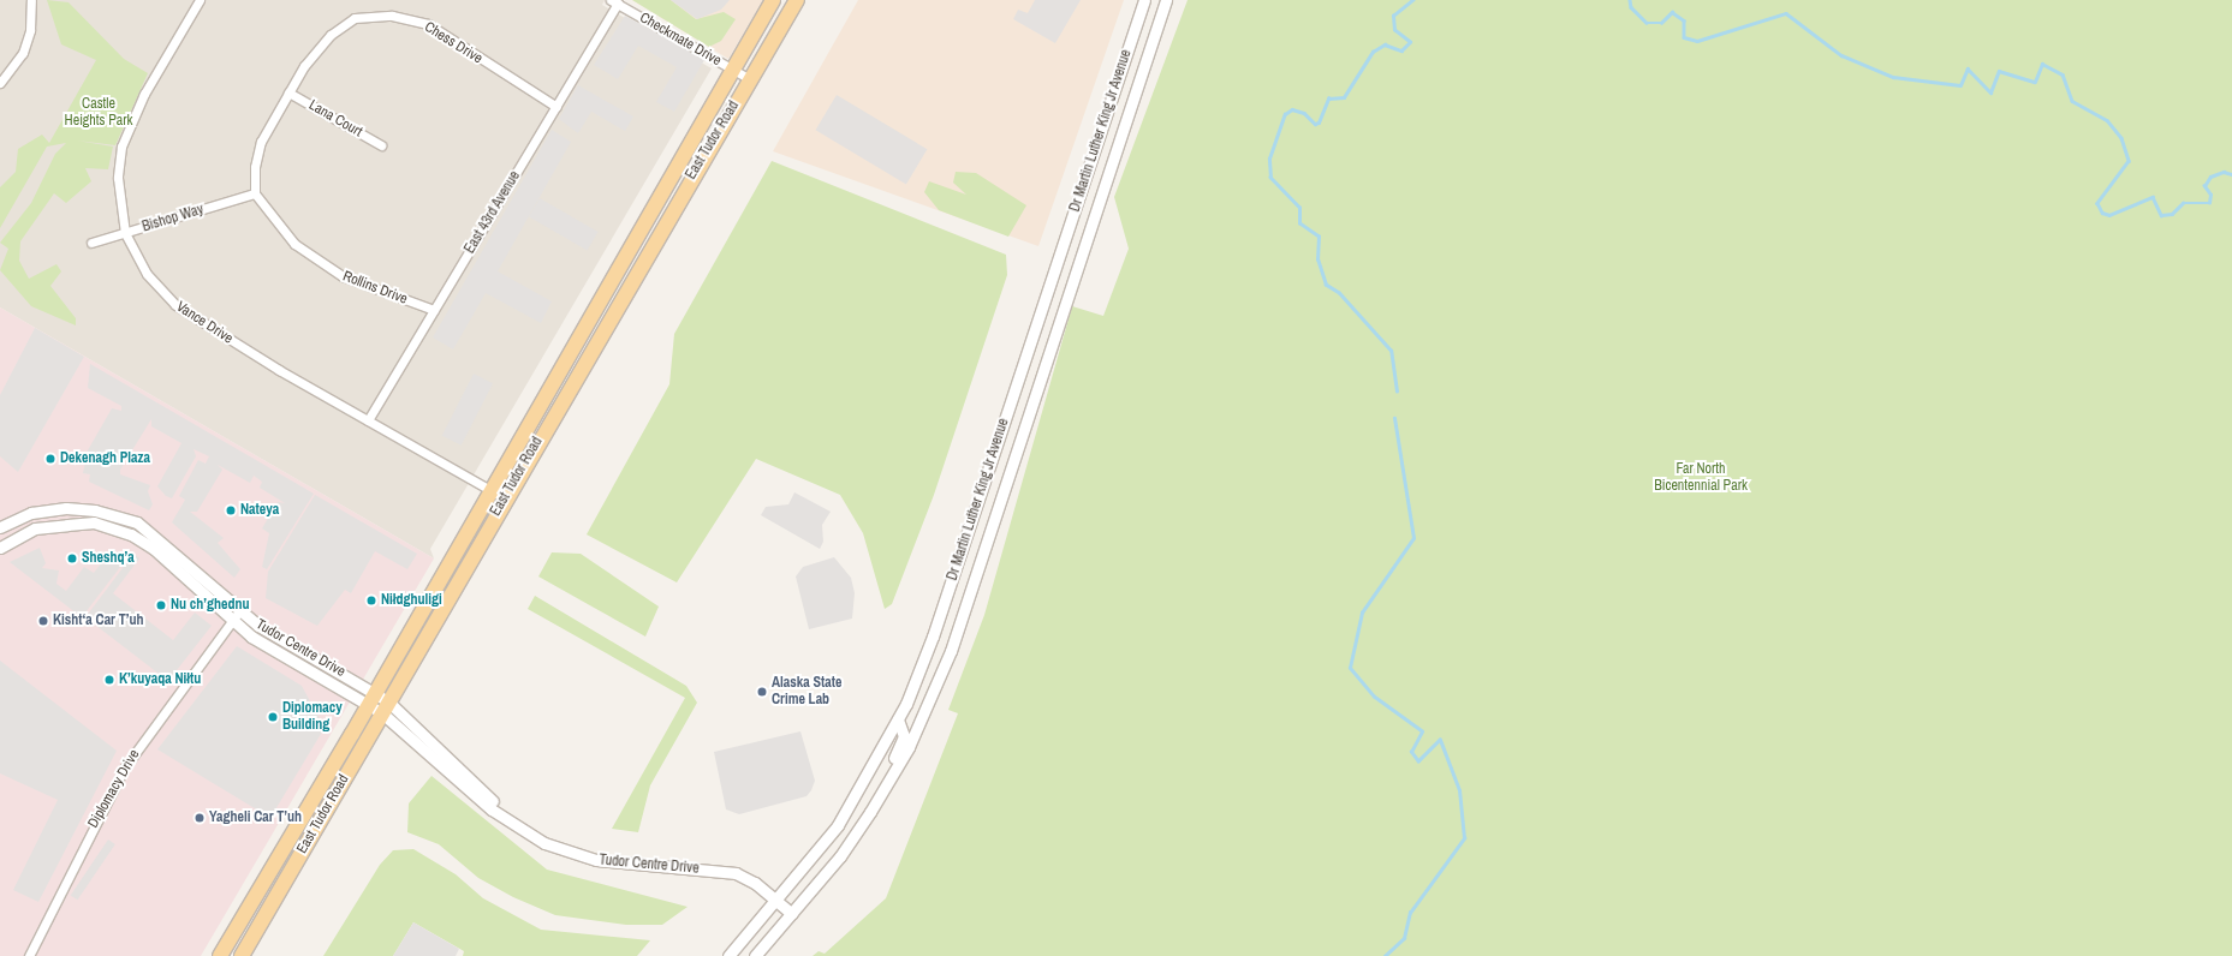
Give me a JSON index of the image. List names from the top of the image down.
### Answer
{
  "streets": {
    "main road": ["East Tudor Road"],
    "street": [
      "Checkmate Drive",
      "Chess Drive",
      "Lana Court",
      "Dr Martin Luther King Jr Avenue",
      "East 43rd Avenue",
      "Bishop Way",
      "Rollins Drive",
      "Vance Drive",
      "Tudor Centre Drive",
      "Diplomacy Drive"
    ]
  },
  "crossings": [
    ["Checkmate Drive", "East Tudor Road"],
    ["Checkmate Drive", "East 43rd Avenue"],
    ["Chess Drive", "Lana Court"],
    ["Chess Drive", "East 43rd Avenue"],
    ["Dr Martin Luther King Jr Avenue", "Tudor Centre Drive"],
    ["East Tudor Road", "Vance Drive"],
    ["East Tudor Road", "Tudor Centre Drive"],
    ["East 43rd Avenue", "Rollins Drive"],
    ["East 43rd Avenue", "Vance Drive"],
    ["Bishop Way", "Rollins Drive"],
    ["Bishop Way", "Vance Drive"],
    ["Tudor Centre Drive", "Diplomacy Drive"]
  ],
  "parks": ["Castle Heights Park", "Far North Bicentennial Park"],
  "places": [
    "Dekenagh Plaza",
    "Nateya",
    "Sheshq’a",
    "Niłdghuligi",
    "Nu ch’ghednu",
    "Kisht‘a Car T’uh",
    "K’kuyaqa Niłtu",
    "Alaska State Crime Lab",
    "Diplomacy Building",
    "Yagheli Car T’uh"
  ]
}
